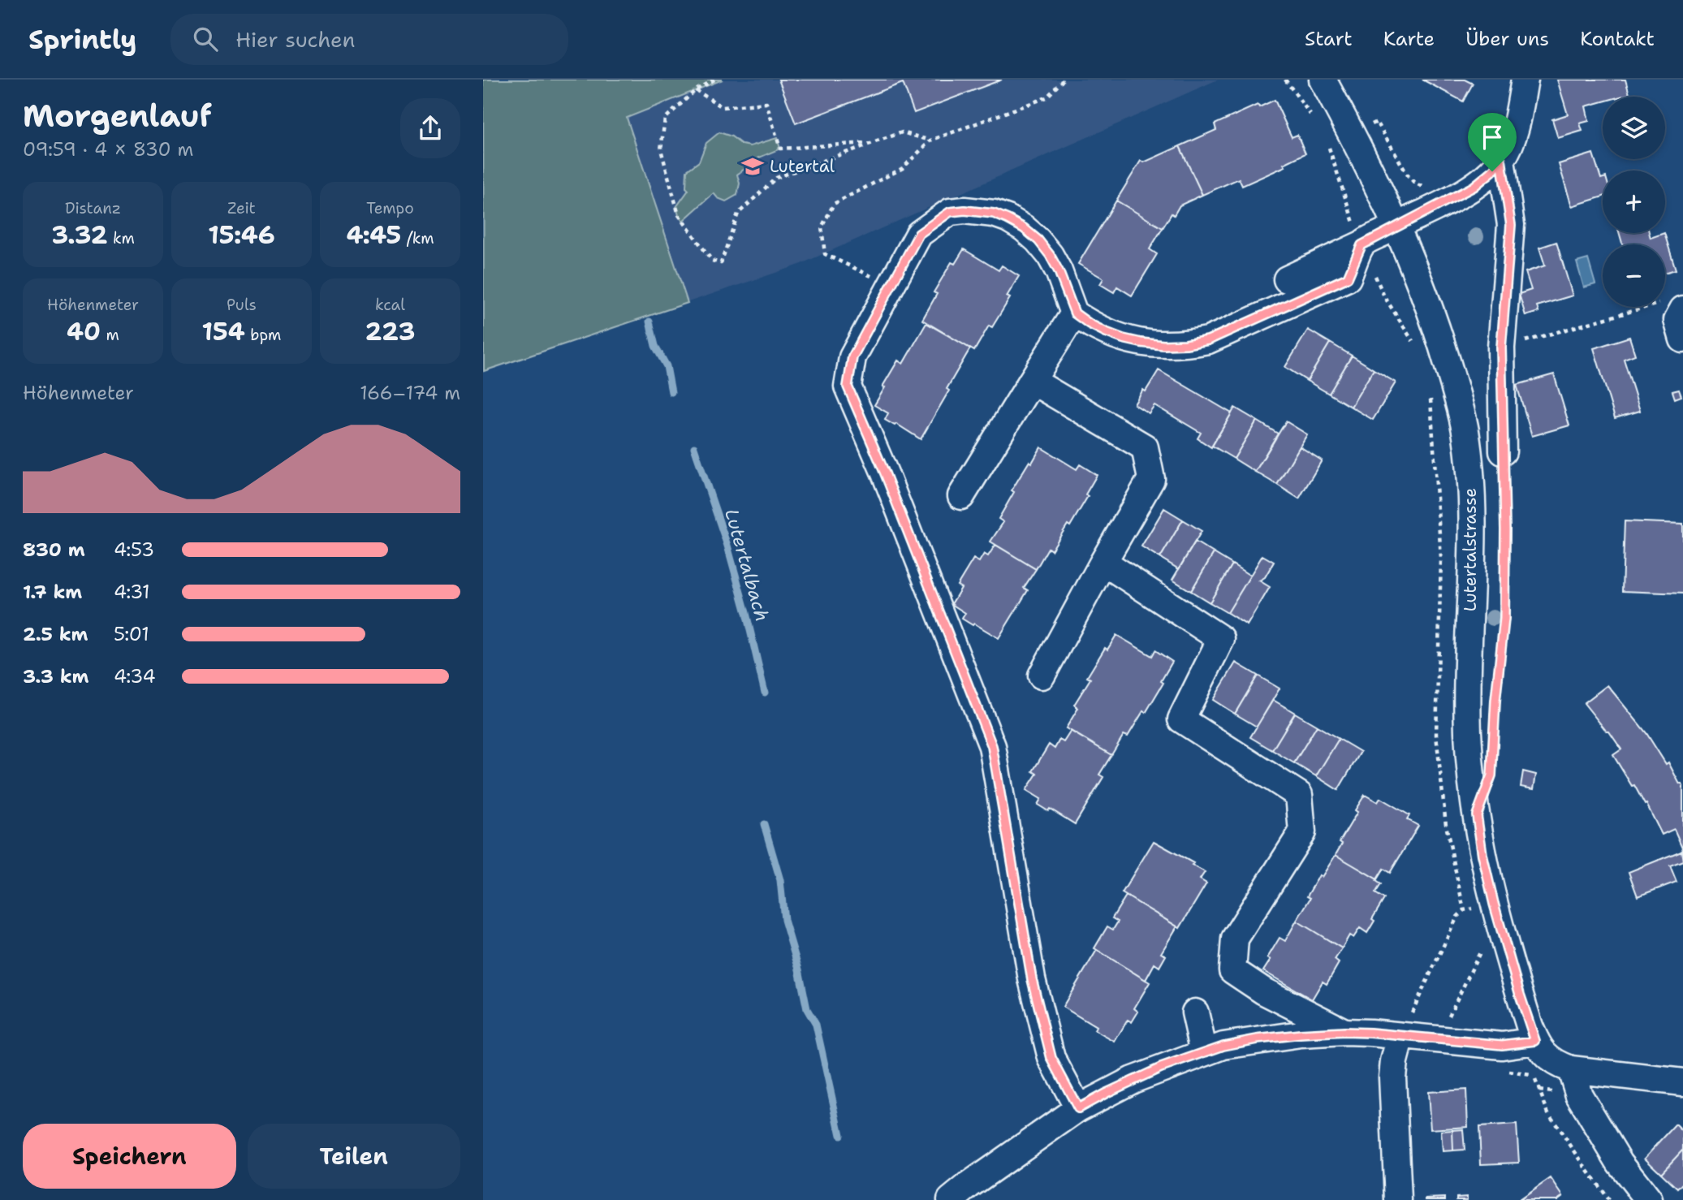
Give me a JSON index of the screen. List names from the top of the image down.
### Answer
{
  "streets": {
    "street": ["Lutertalstrasse"]
  },
  "water": ["Lutertalbach"],
  "places": {
    "school or university": ["Lutertal"]
  },
  "page": {
    "header": "Sprintly",
    "search": "Hier suchen",
    "nav": [
      "Start",
      "Karte",
      "Über uns",
      "Kontakt"
    ],
    "heading": ["Morgenlauf", "09:59 · 4 × 830 m"],
    "map_buttons": ["+", "−"],
    "stats": [
      ["Distanz", "3.32 km"],
      ["Zeit", "15:46"],
      ["Tempo", "4:45 /km"],
      ["Höhenmeter", "40 m"],
      ["Puls", "154 bpm"],
      ["kcal", "223"]
    ],
    "chart": ["Höhenmeter", "166–174 m"],
    "list": [
      {
        "name": "830 m",
        "note": "4:53"
      },
      {
        "name": "1.7 km",
        "note": "4:31"
      },
      {
        "name": "2.5 km",
        "note": "5:01"
      },
      {
        "name": "3.3 km",
        "note": "4:34"
      }
    ],
    "buttons": ["Speichern", "Teilen"]
  }
}
